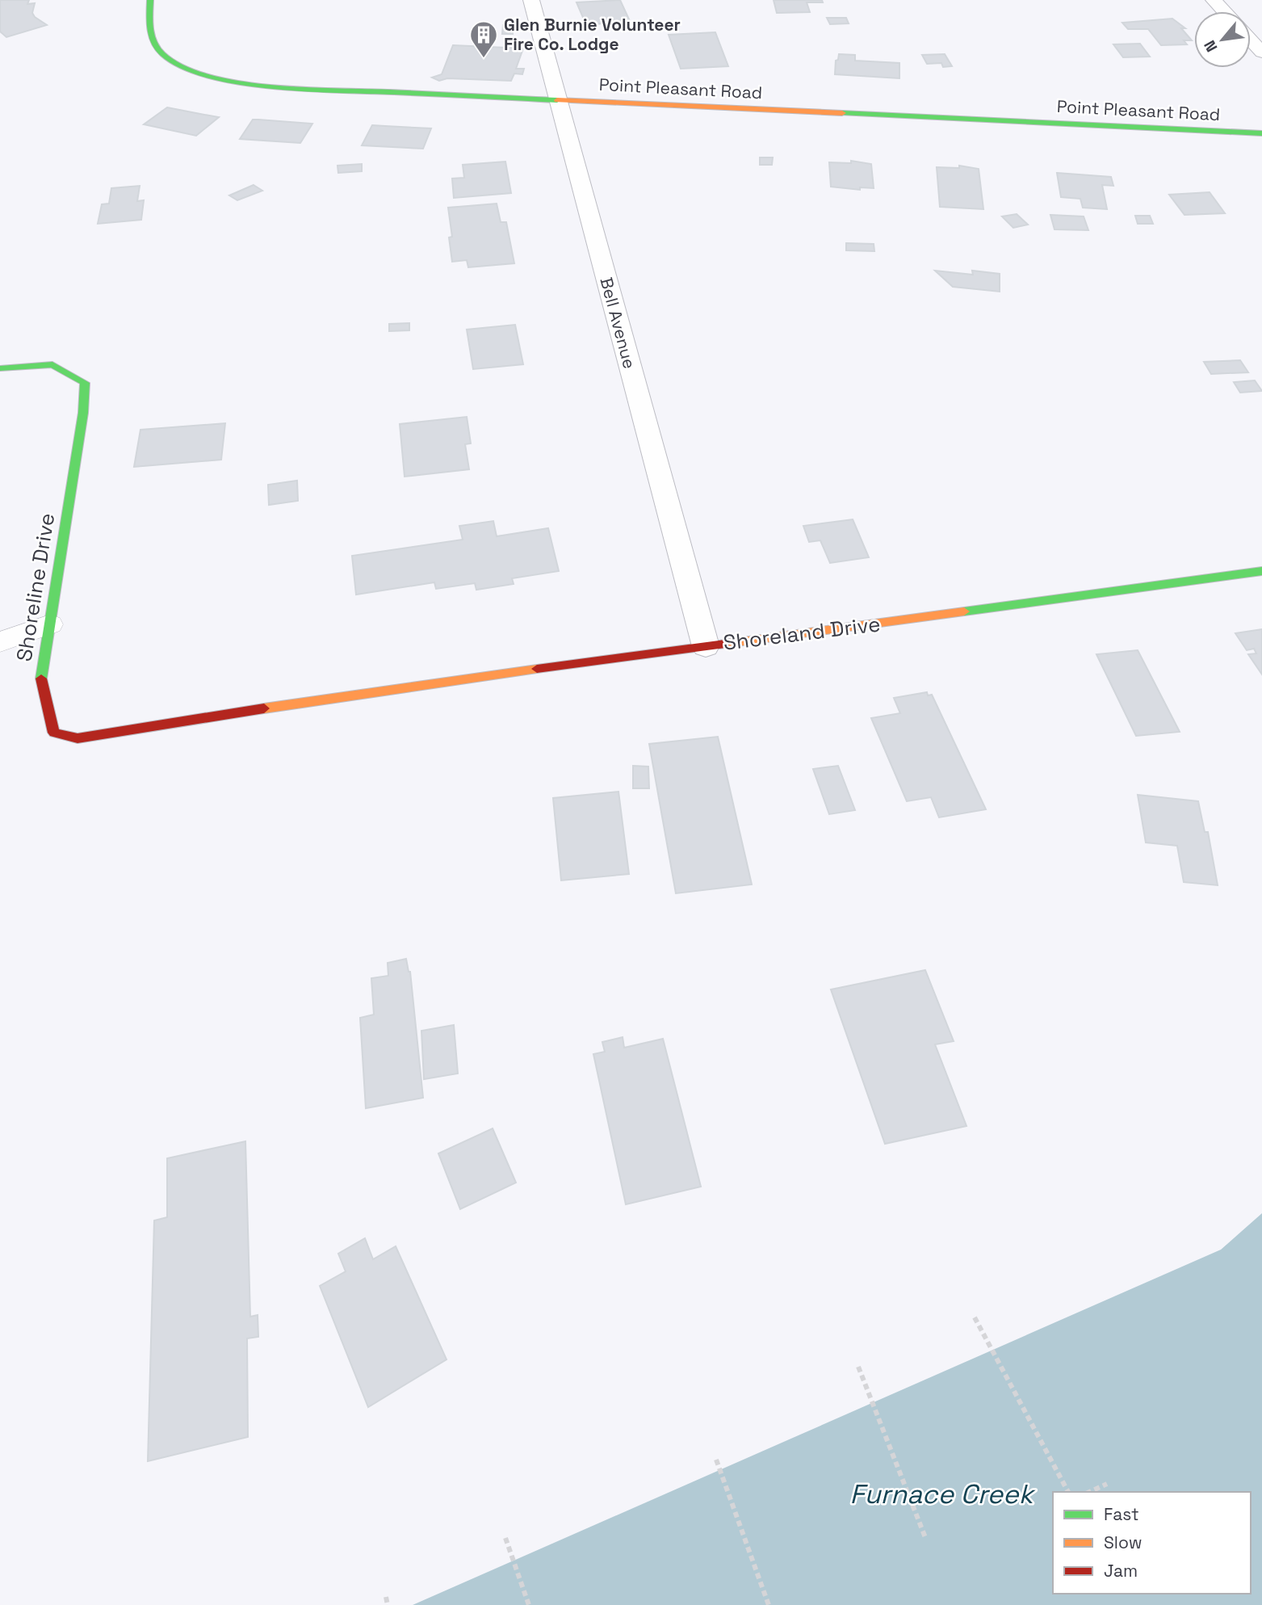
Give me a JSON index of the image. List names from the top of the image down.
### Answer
{
  "streets": {
    "street": [
      "Point Pleasant Road",
      "Bell Avenue",
      "Shoreline Drive",
      "Shoreland Drive"
    ]
  },
  "crossings": [
    ["Point Pleasant Road", "Bell Avenue"],
    ["Bell Avenue", "Shoreland Drive"],
    ["Shoreline Drive", "Shoreland Drive"]
  ],
  "water": ["Furnace Creek"],
  "places": {
    "building": ["Glen Burnie Volunteer Fire Co. Lodge"]
  },
  "legend": ["Fast", "Slow", "Jam"],
  "north": "bottom left"
}
